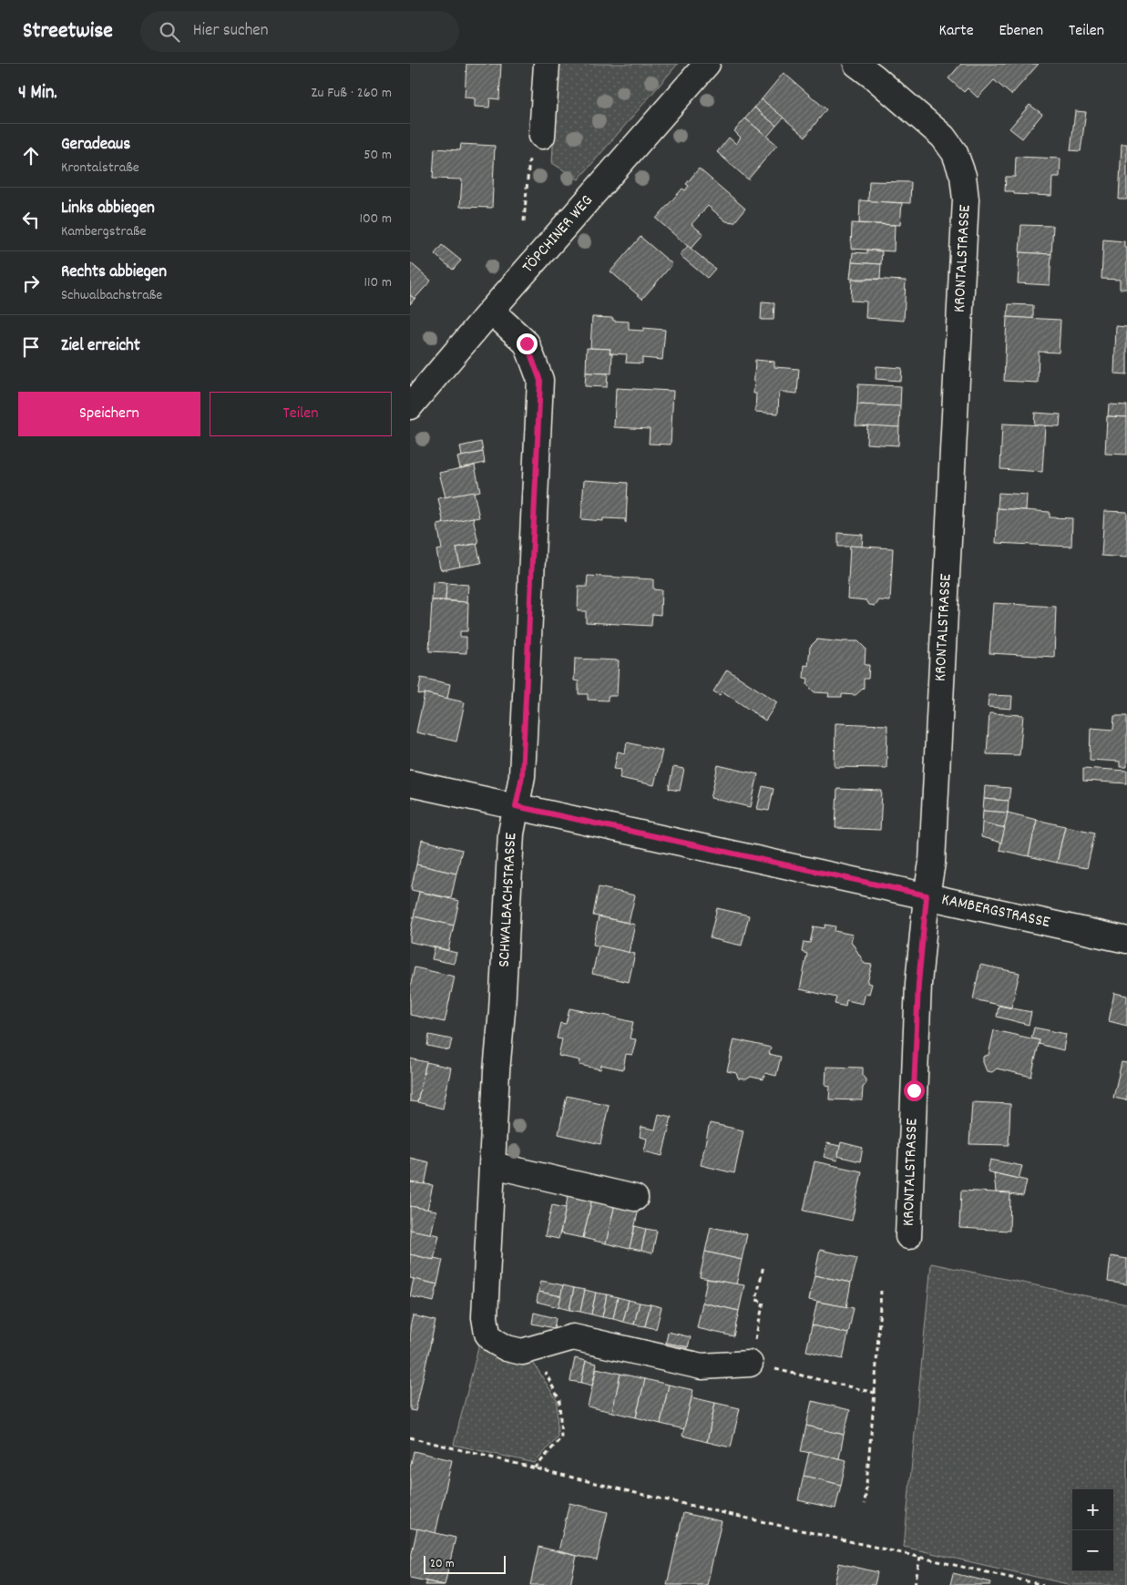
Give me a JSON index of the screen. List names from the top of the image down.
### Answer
{
  "streets": {
    "street": [
      "TÖPCHINER WEG",
      "KRONTALSTRASSE",
      "SCHWALBACHSTRASSE",
      "KAMBERGSTRASSE"
    ]
  },
  "crossings": [
    ["TÖPCHINER WEG", "SCHWALBACHSTRASSE"],
    ["KRONTALSTRASSE", "KAMBERGSTRASSE"],
    ["SCHWALBACHSTRASSE", "KAMBERGSTRASSE"]
  ],
  "scale_bar": "20 m",
  "page": {
    "header": "Streetwise",
    "search": "Hier suchen",
    "nav": ["Karte", "Ebenen", "Teilen"],
    "heading": ["4 Min.", "Zu Fuß · 260 m"],
    "list": [
      ["Geradeaus", "Krontalstraße", "50 m"],
      ["Links abbiegen", "Kambergstraße", "100 m"],
      ["Rechts abbiegen", "Schwalbachstraße", "110 m"],
      "Ziel erreicht"
    ],
    "buttons": ["Speichern", "Teilen"],
    "map_buttons": ["+", "−"],
    "scale": "20 m"
  }
}
